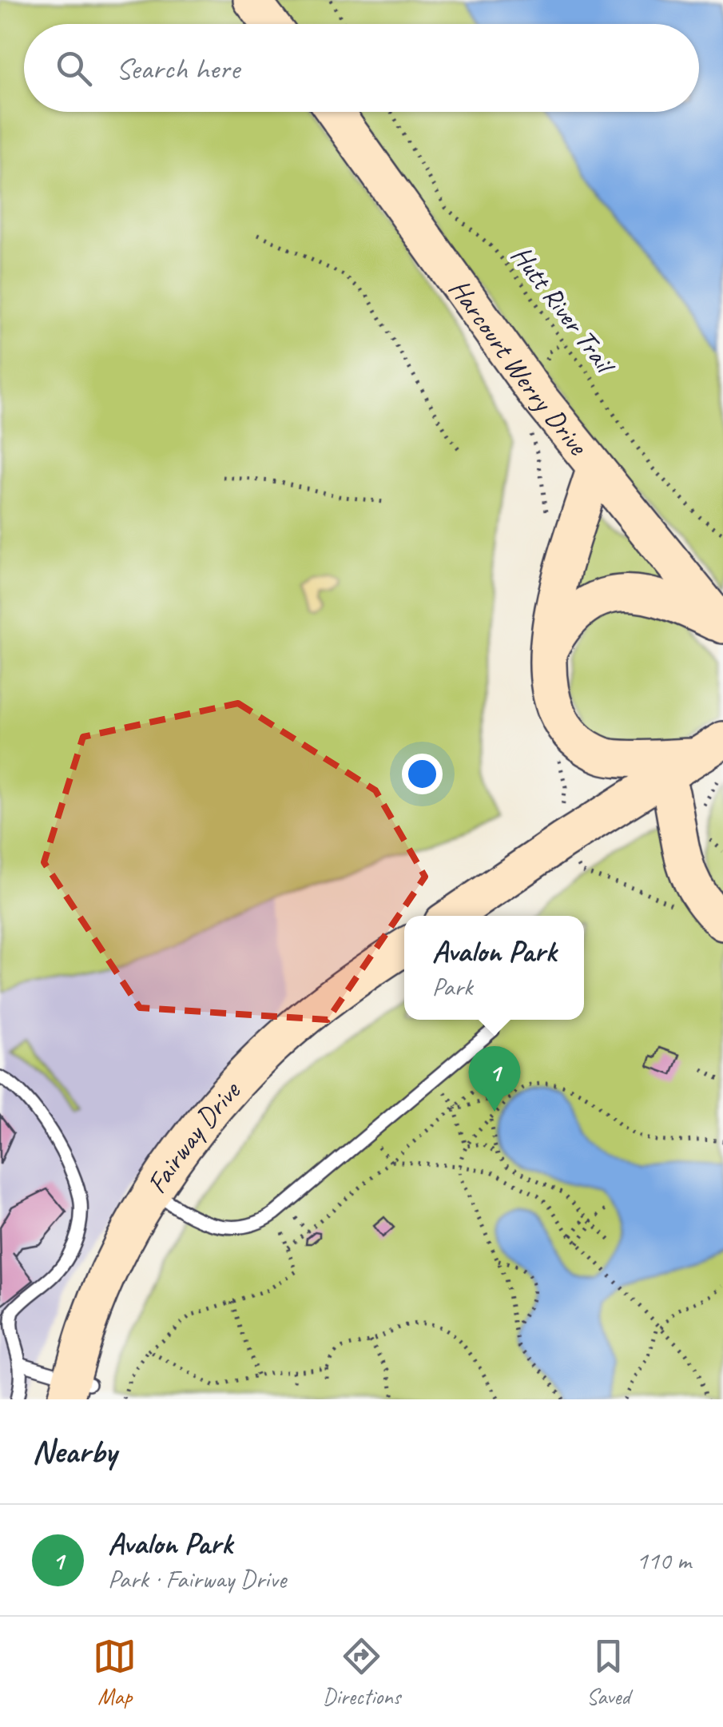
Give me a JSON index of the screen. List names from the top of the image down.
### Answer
{
  "streets": {
    "main road": ["Harcourt Werry Drive", "Fairway Drive"],
    "path": ["Hutt River Trail"]
  },
  "page": {
    "search": "Search here",
    "popup": ["Avalon Park", "Park"],
    "pins": "1",
    "heading": "Nearby",
    "list": [
      {
        "mark": "1",
        "name": "Avalon Park",
        "note": "Park · Fairway Drive",
        "value": "110 m"
      }
    ],
    "nav": ["Map", "Directions", "Saved"]
  }
}
